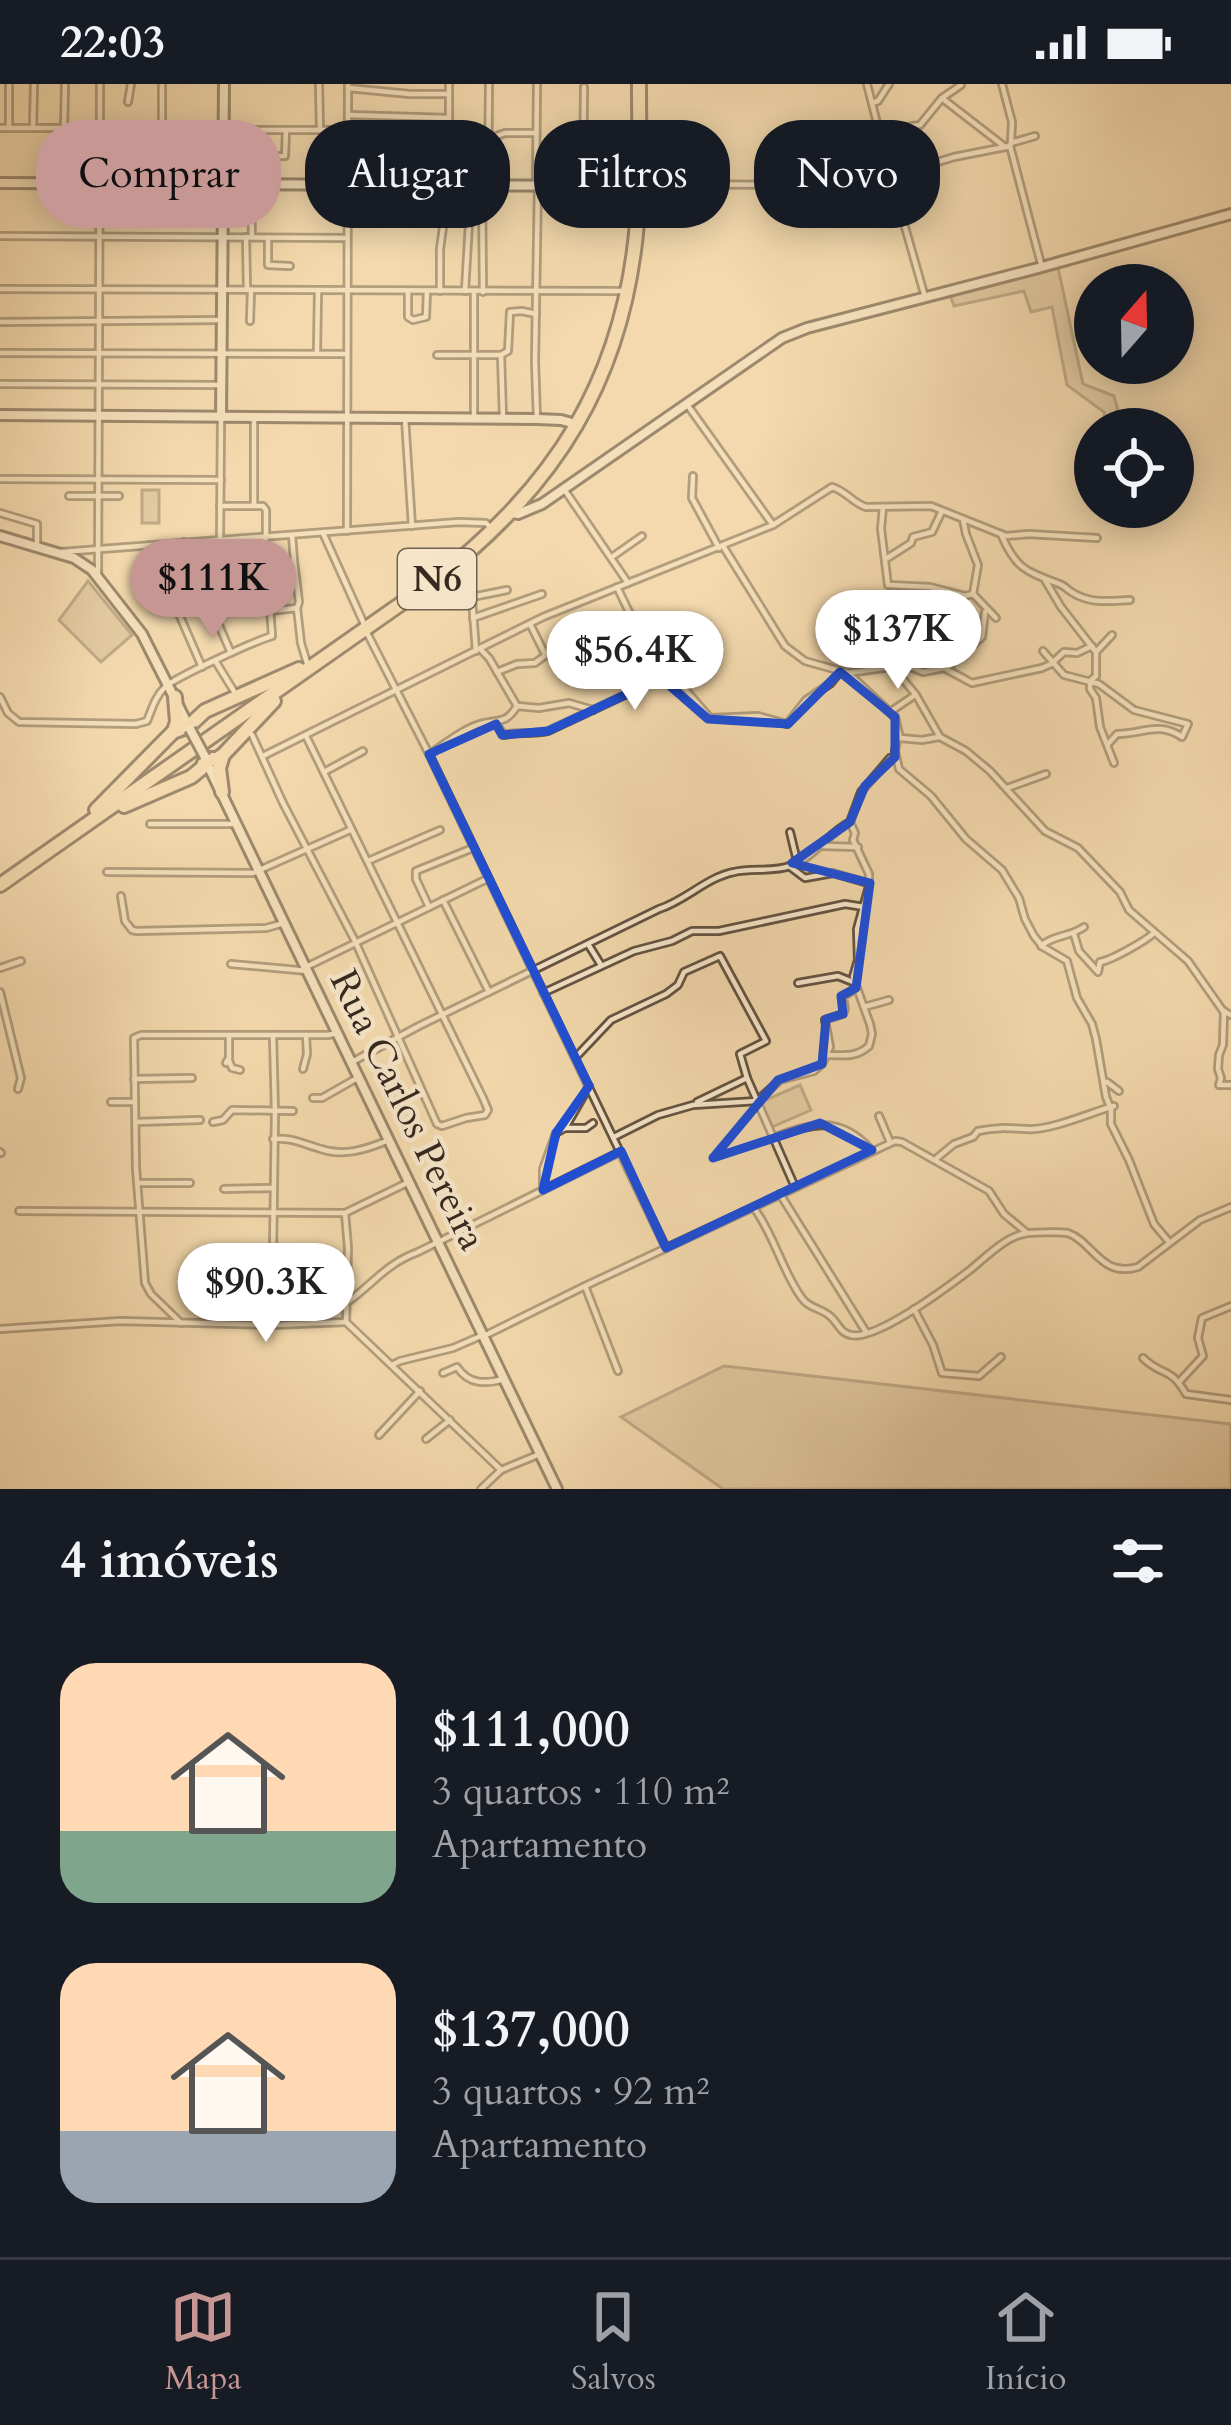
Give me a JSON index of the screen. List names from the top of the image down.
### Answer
{
  "streets": {
    "highway": ["N6"],
    "main road": ["Rua Carlos Pereira"]
  },
  "north": "top",
  "page": {
    "status": "22:03",
    "chip": [
      "Comprar",
      "Alugar",
      "Filtros",
      "Novo"
    ],
    "price": [
      "$111K",
      "$137K",
      "$56.4K",
      "$90.3K"
    ],
    "heading": "4 imóveis",
    "list": [
      {
        "name": "$111,000",
        "note": "3 quartos · 110 m² · Apartamento"
      },
      {
        "name": "$137,000",
        "note": "3 quartos · 92 m² · Apartamento"
      }
    ],
    "tabs": ["Mapa", "Salvos", "Início"]
  }
}
